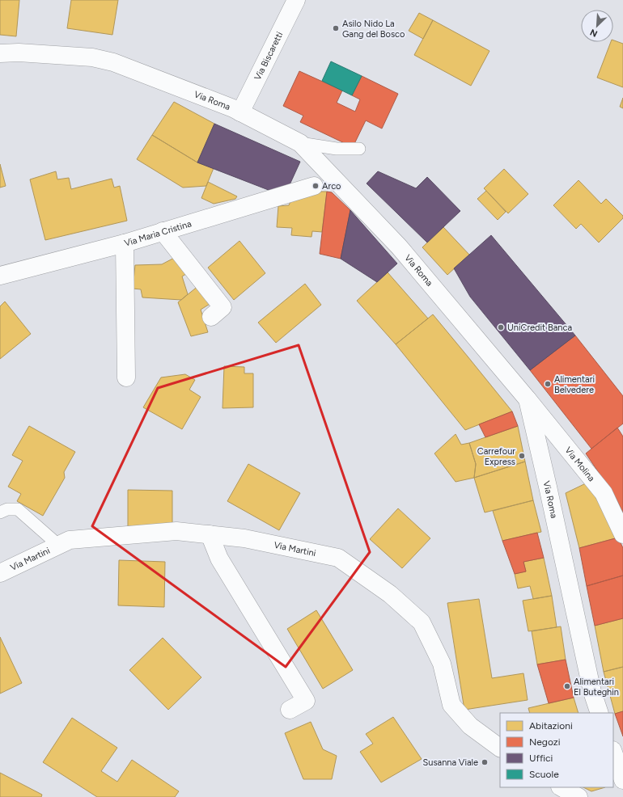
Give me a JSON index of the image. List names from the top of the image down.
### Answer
{
  "streets": {
    "street": [
      "Via Biscaretti",
      "Via Roma",
      "Via Maria Cristina",
      "Via Molina",
      "Via Martini"
    ]
  },
  "crossings": [
    ["Via Biscaretti", "Via Roma"],
    ["Via Roma", "Via Maria Cristina"],
    ["Via Roma", "Via Molina"]
  ],
  "places": [
    "Asilo Nido La Gang del Bosco",
    "Arco",
    "UniCredit Banca",
    "Alimentari Belvedere",
    "Carrefour Express",
    "Alimentari El Buteghin",
    "Susanna Viale"
  ],
  "legend": [
    "Abitazioni",
    "Negozi",
    "Uffici",
    "Scuole"
  ],
  "north": "bottom left"
}
